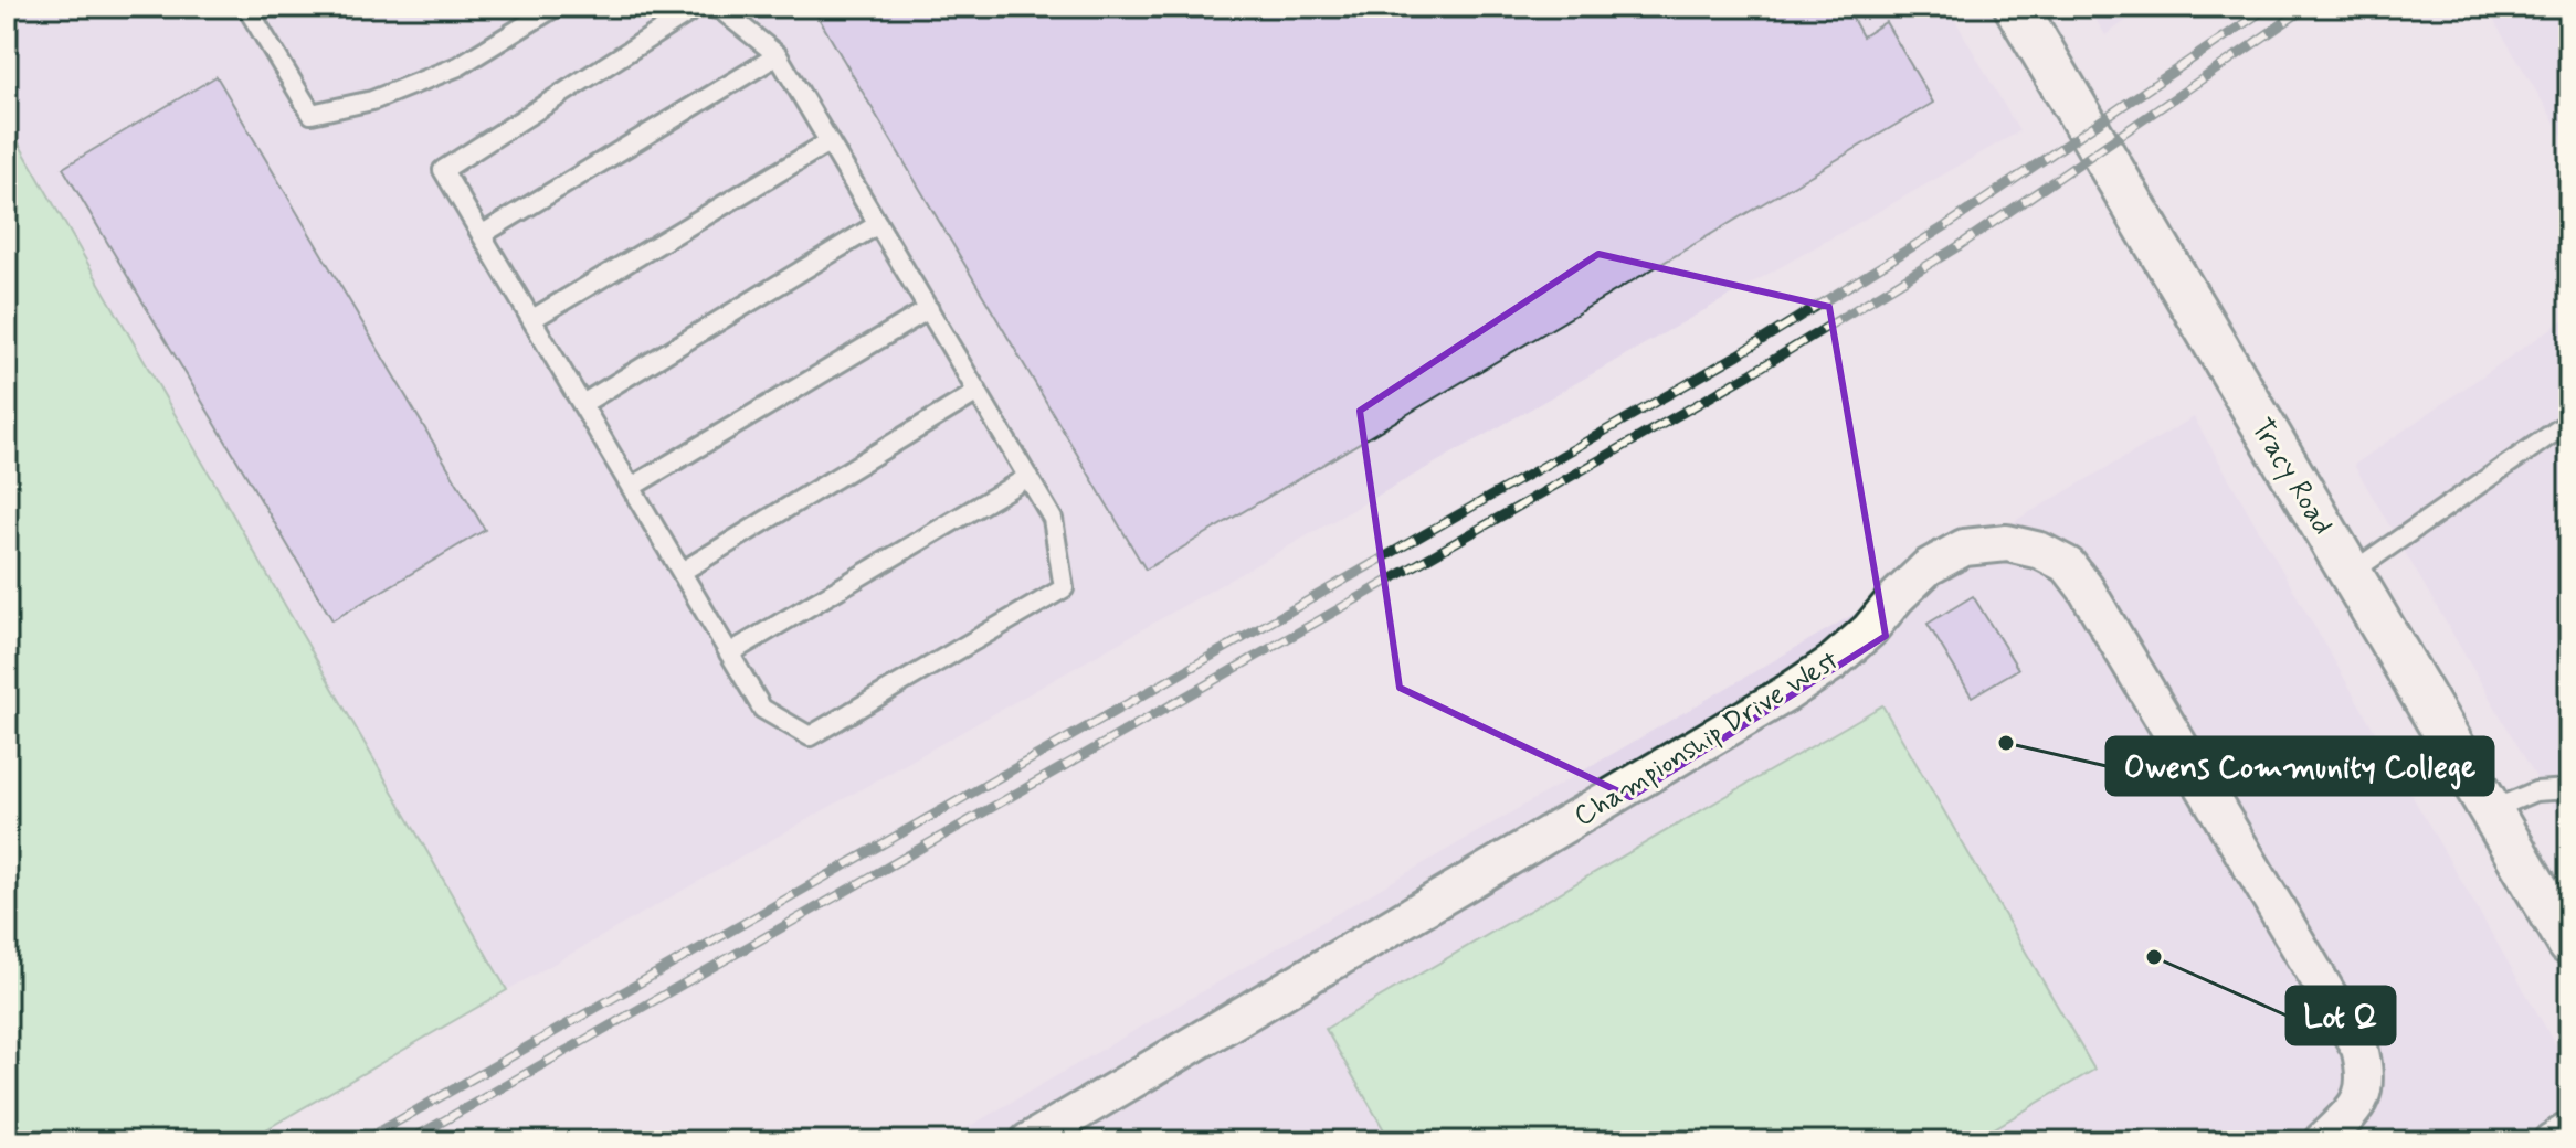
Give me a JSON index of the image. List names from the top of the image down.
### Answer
{
  "streets": {
    "street": ["Tracy Road", "Championship Drive West"]
  },
  "places": ["Owens Community College", "Lot Q"]
}
